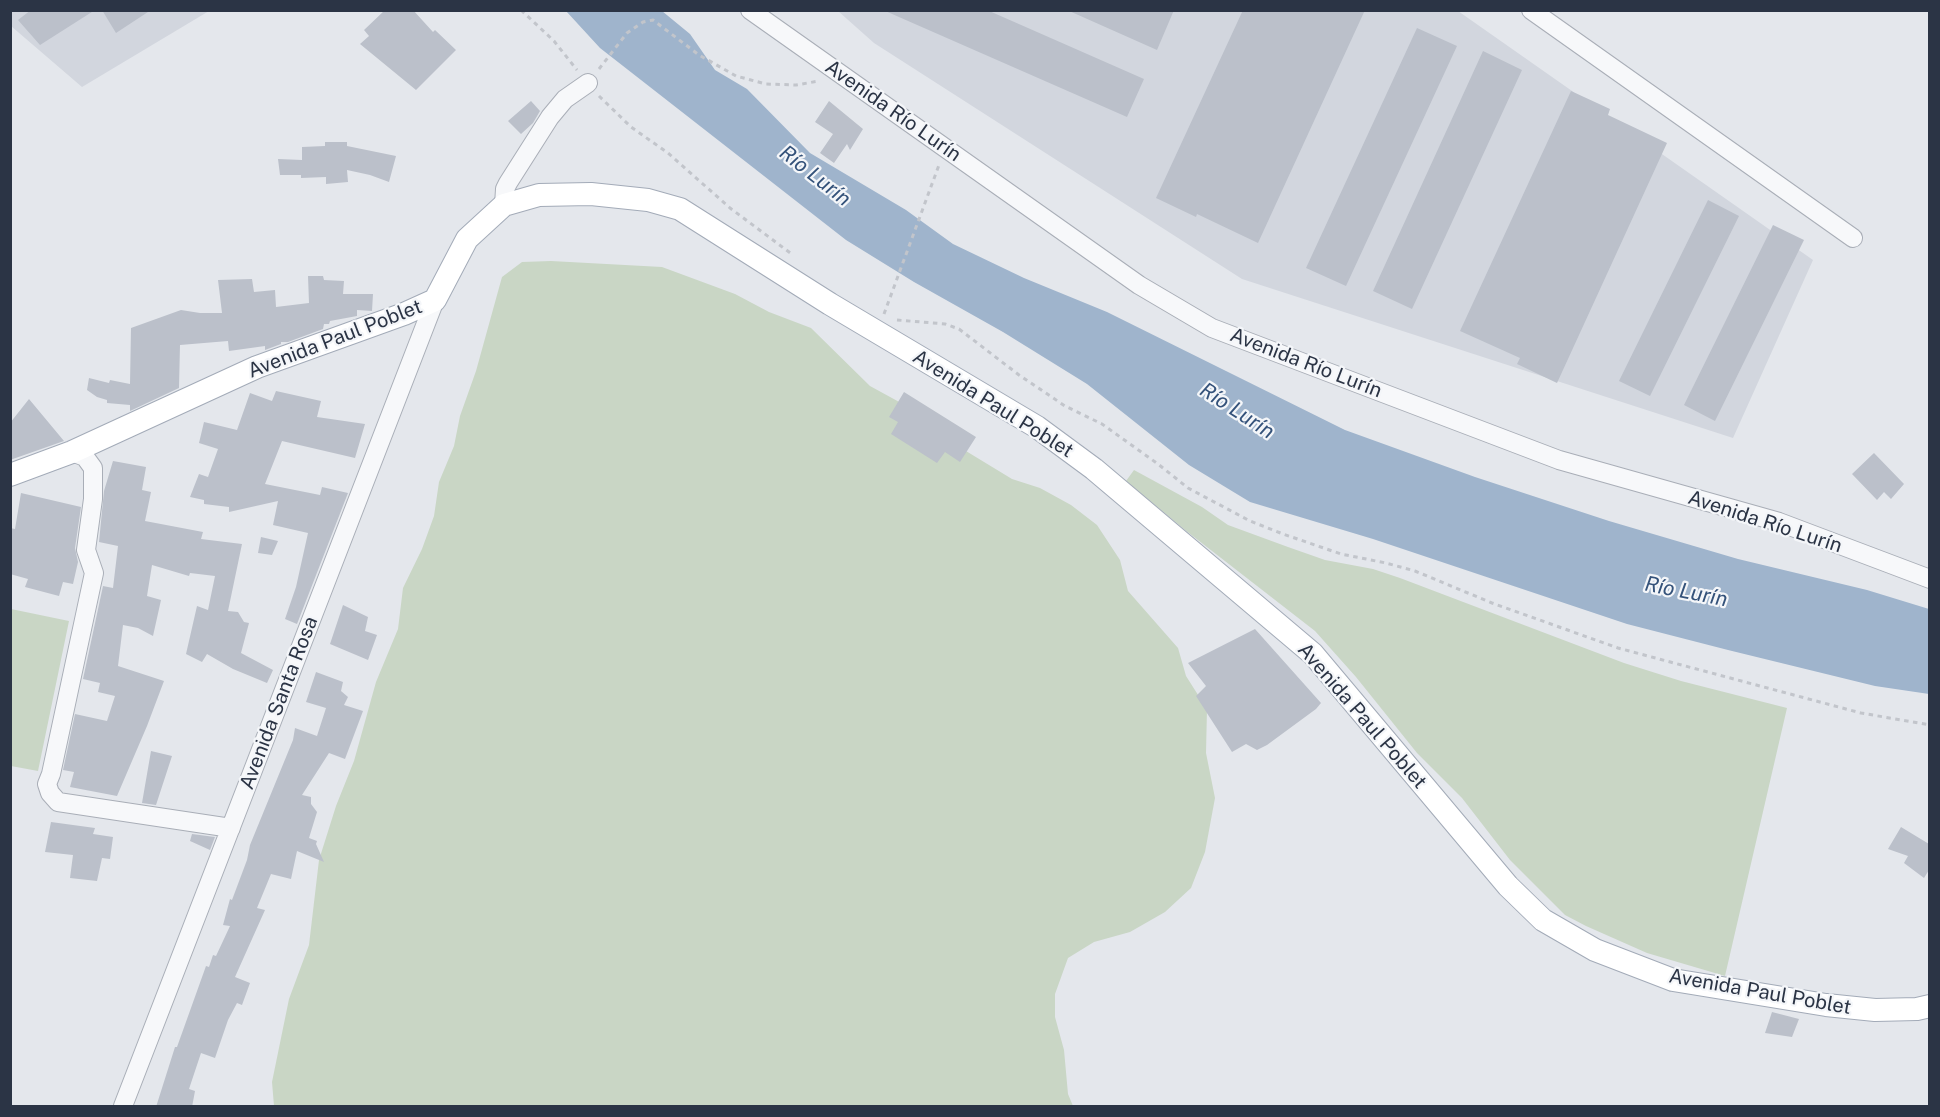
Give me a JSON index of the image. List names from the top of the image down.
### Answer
{
  "streets": {
    "main road": ["Avenida Paul Poblet"],
    "street": ["Avenida Río Lurín", "Avenida Santa Rosa"]
  },
  "crossings": [
    ["Avenida Paul Poblet", "Avenida Santa Rosa"]
  ],
  "water": ["Río Lurín"]
}
